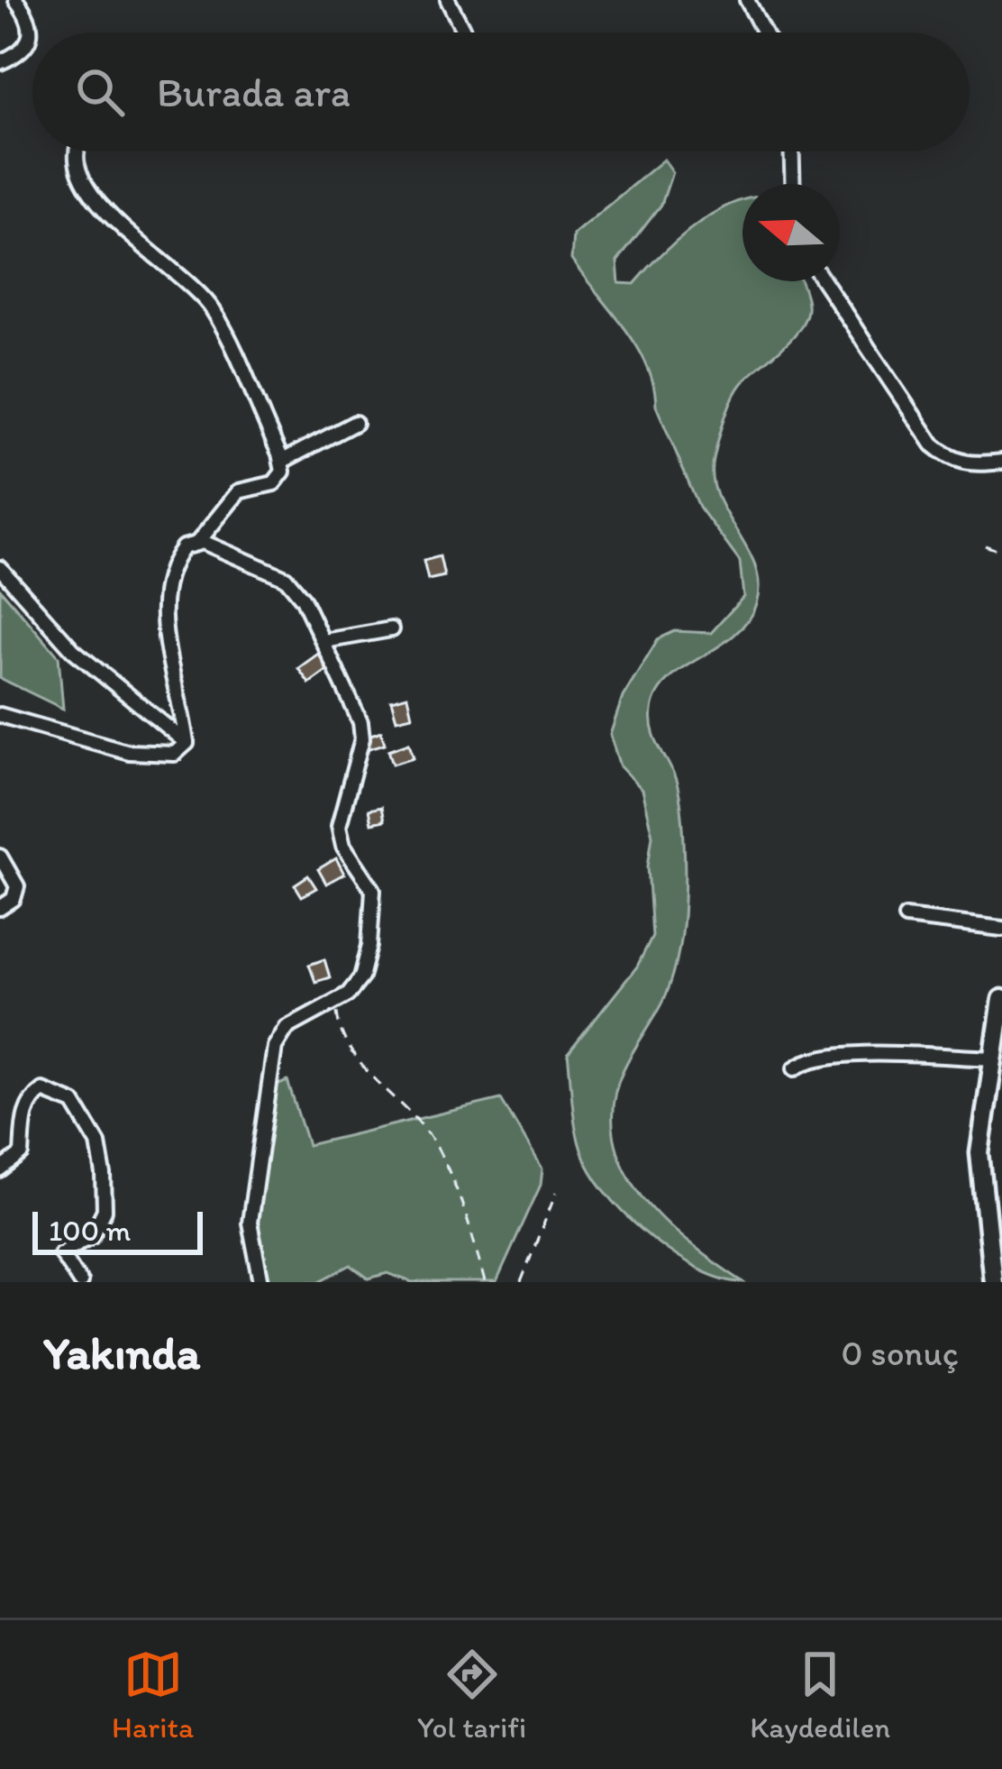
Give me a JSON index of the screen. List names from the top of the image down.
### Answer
{
  "scale_bar": "100 m",
  "north": "left",
  "page": {
    "search": "Burada ara",
    "scale": "100 m",
    "heading": ["Yakında", "0 sonuç"],
    "nav": ["Harita", "Yol tarifi", "Kaydedilen"]
  }
}
